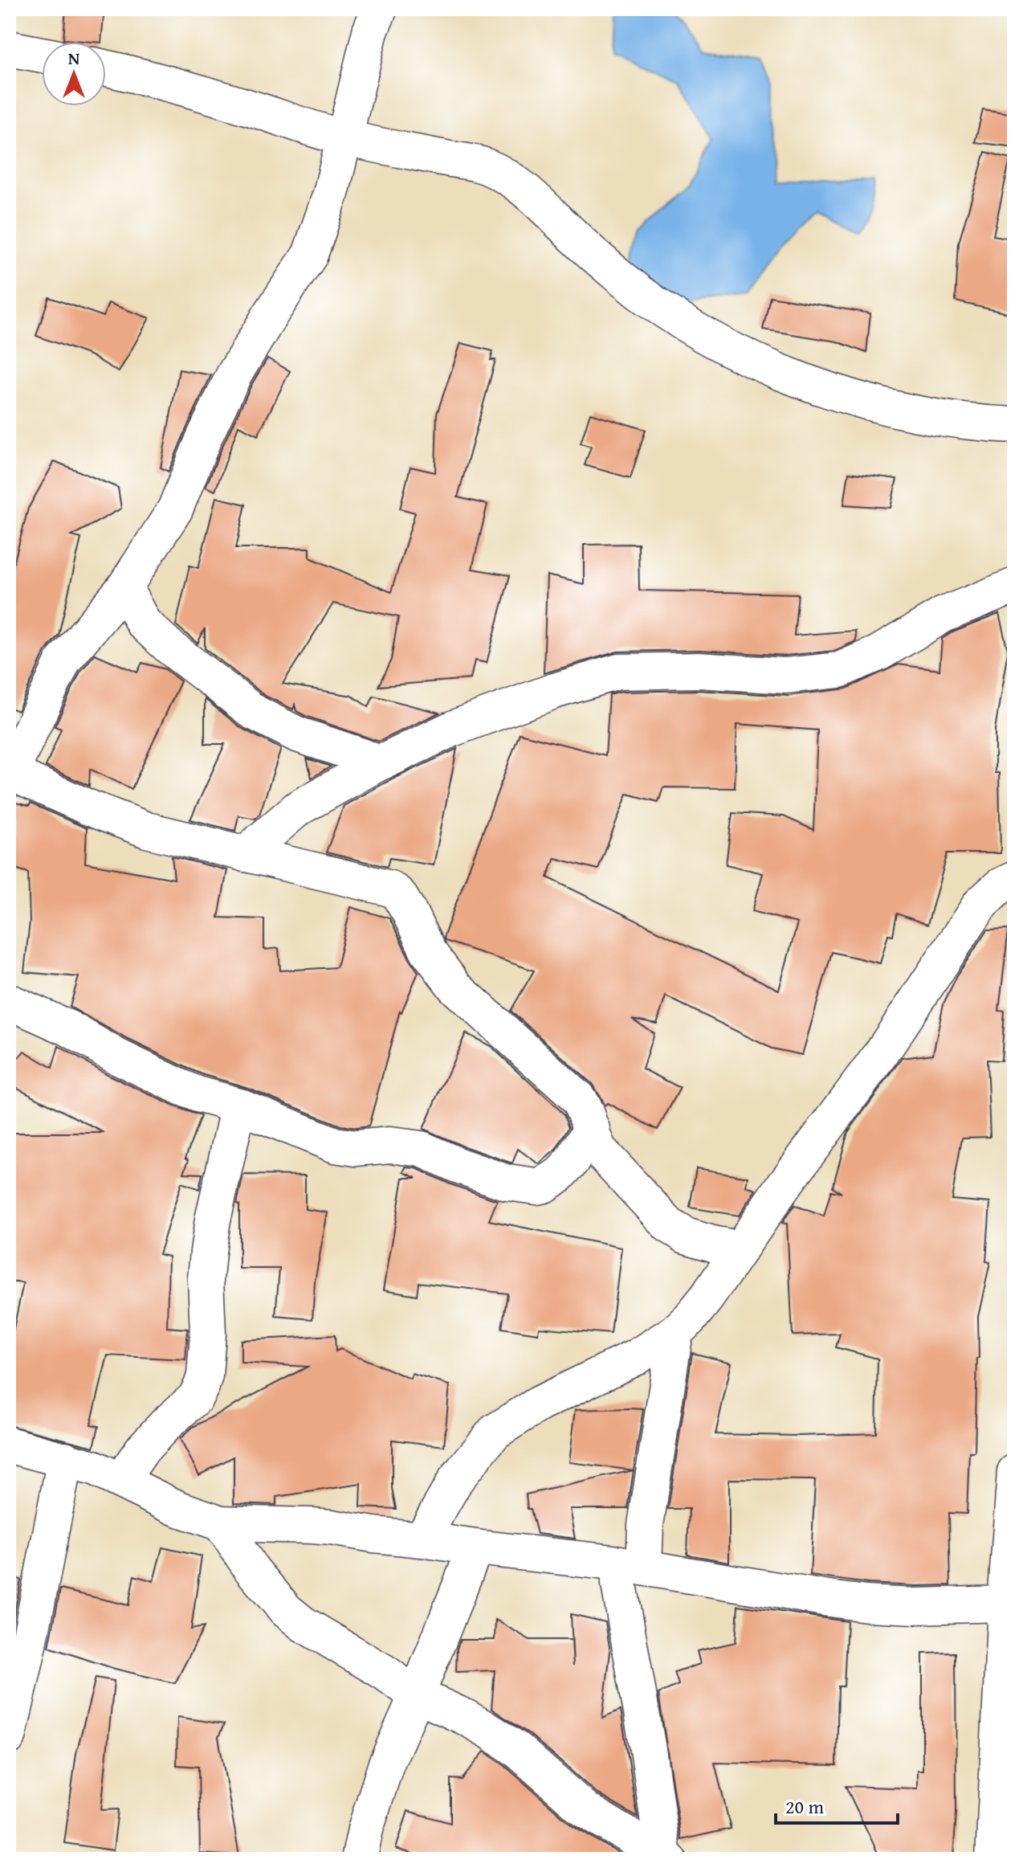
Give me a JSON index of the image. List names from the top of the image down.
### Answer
{
  "scale_bar": "20 m",
  "north": "top"
}
